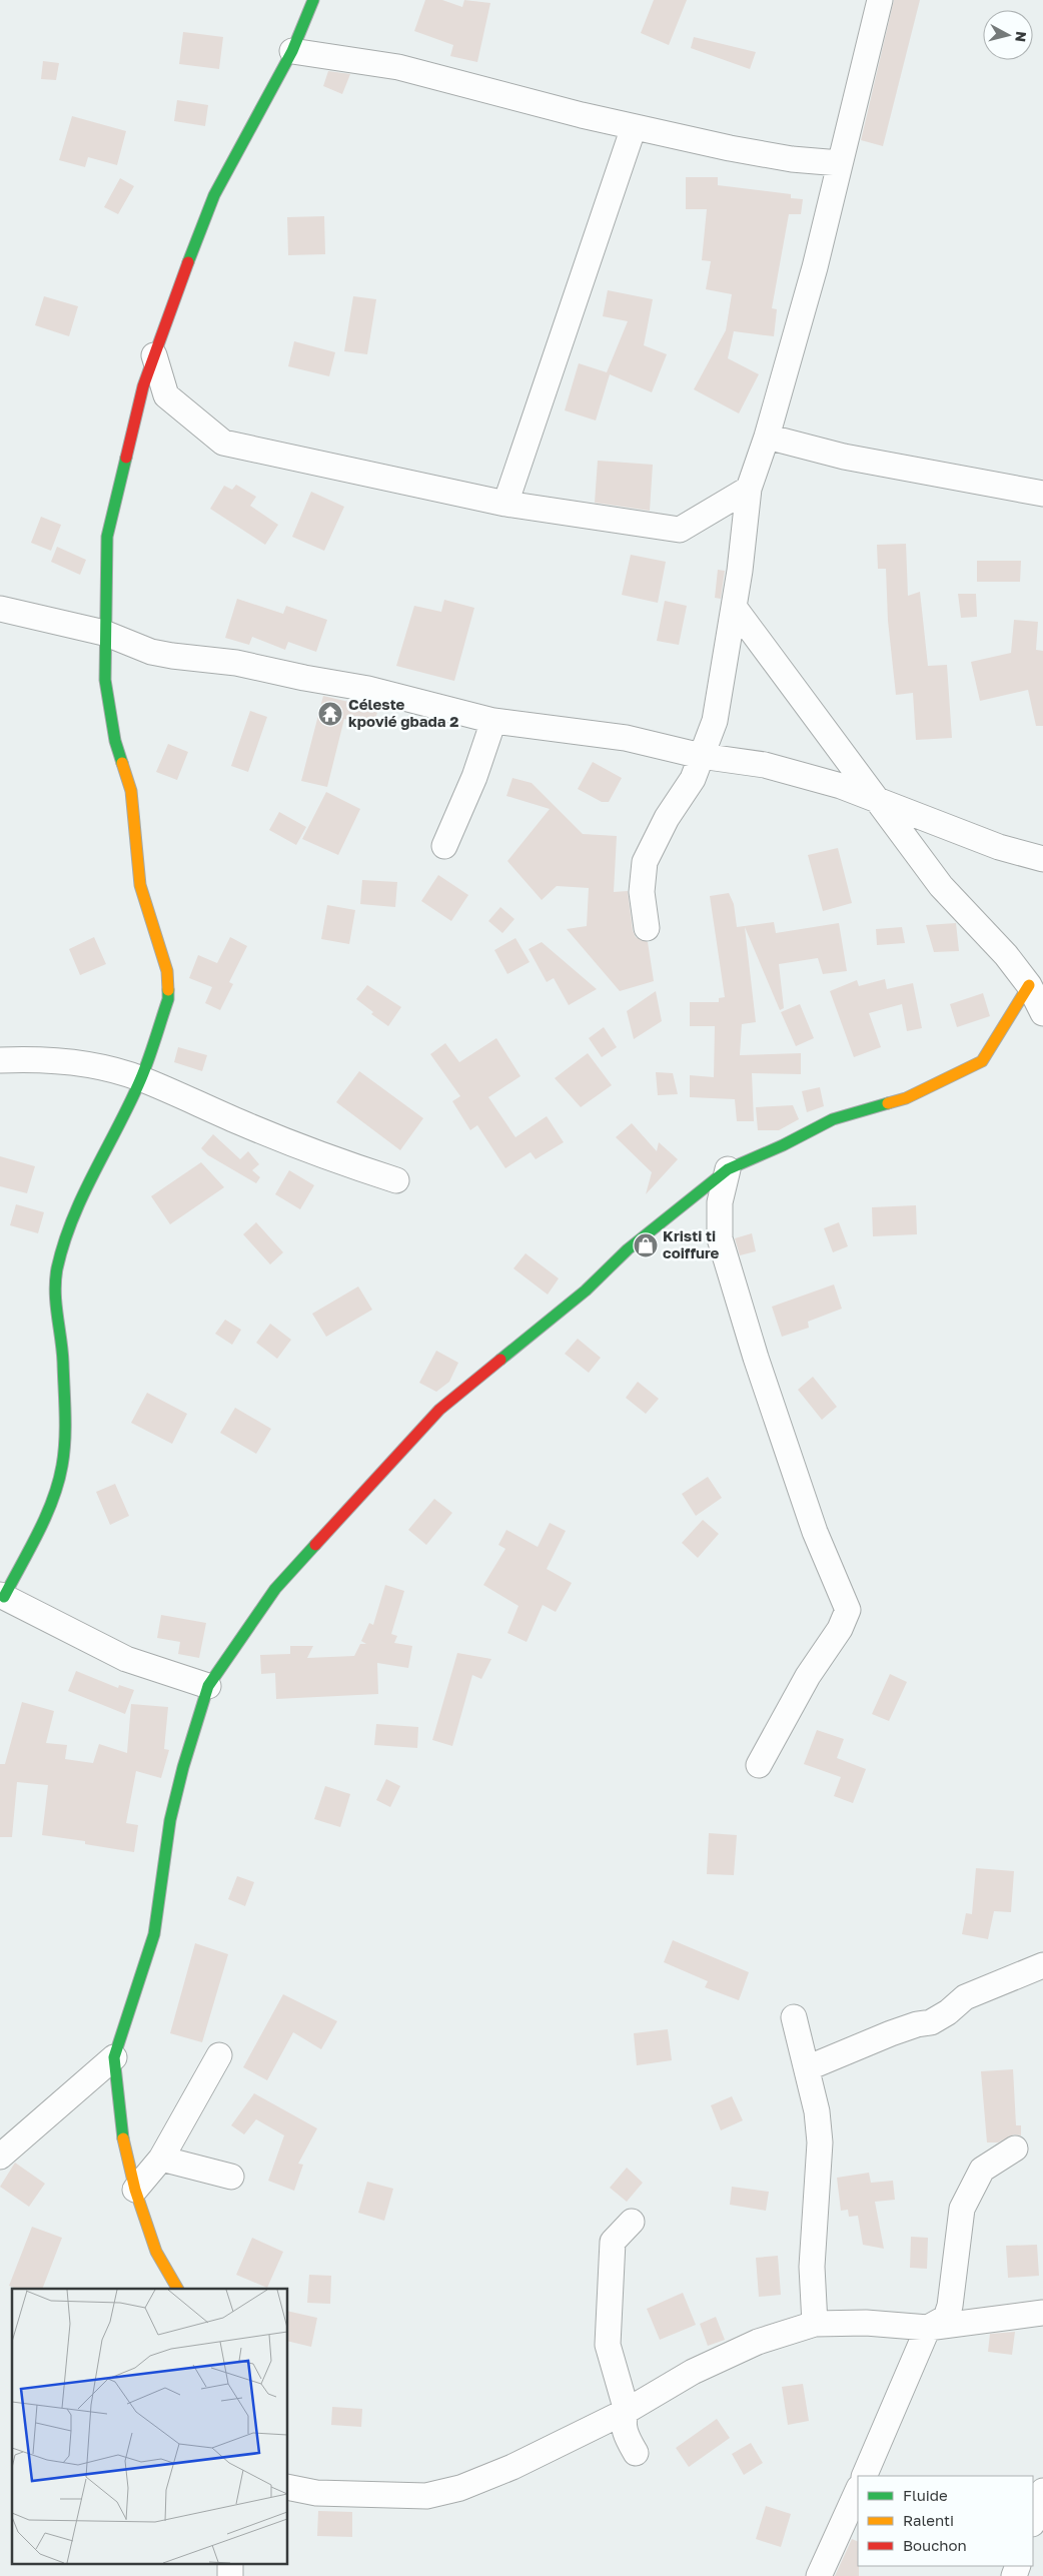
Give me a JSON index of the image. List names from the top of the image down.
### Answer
{
  "places": {
    "temple": ["Céleste kpovié gbada 2"],
    "shop": ["Kristi ti coiffure"]
  },
  "legend": ["Fluide", "Ralenti", "Bouchon"],
  "north": "right"
}
